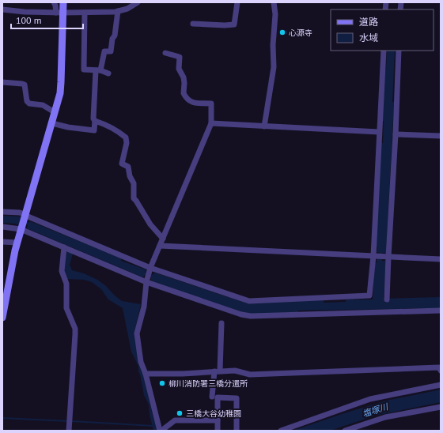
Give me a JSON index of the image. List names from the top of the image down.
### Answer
{
  "water": ["塩塚川"],
  "places": ["心源寺", "柳川消防署三橋分遣所", "三橋大谷幼稚園"],
  "legend": ["道路", "水域"],
  "scale_bar": "100 m"
}
